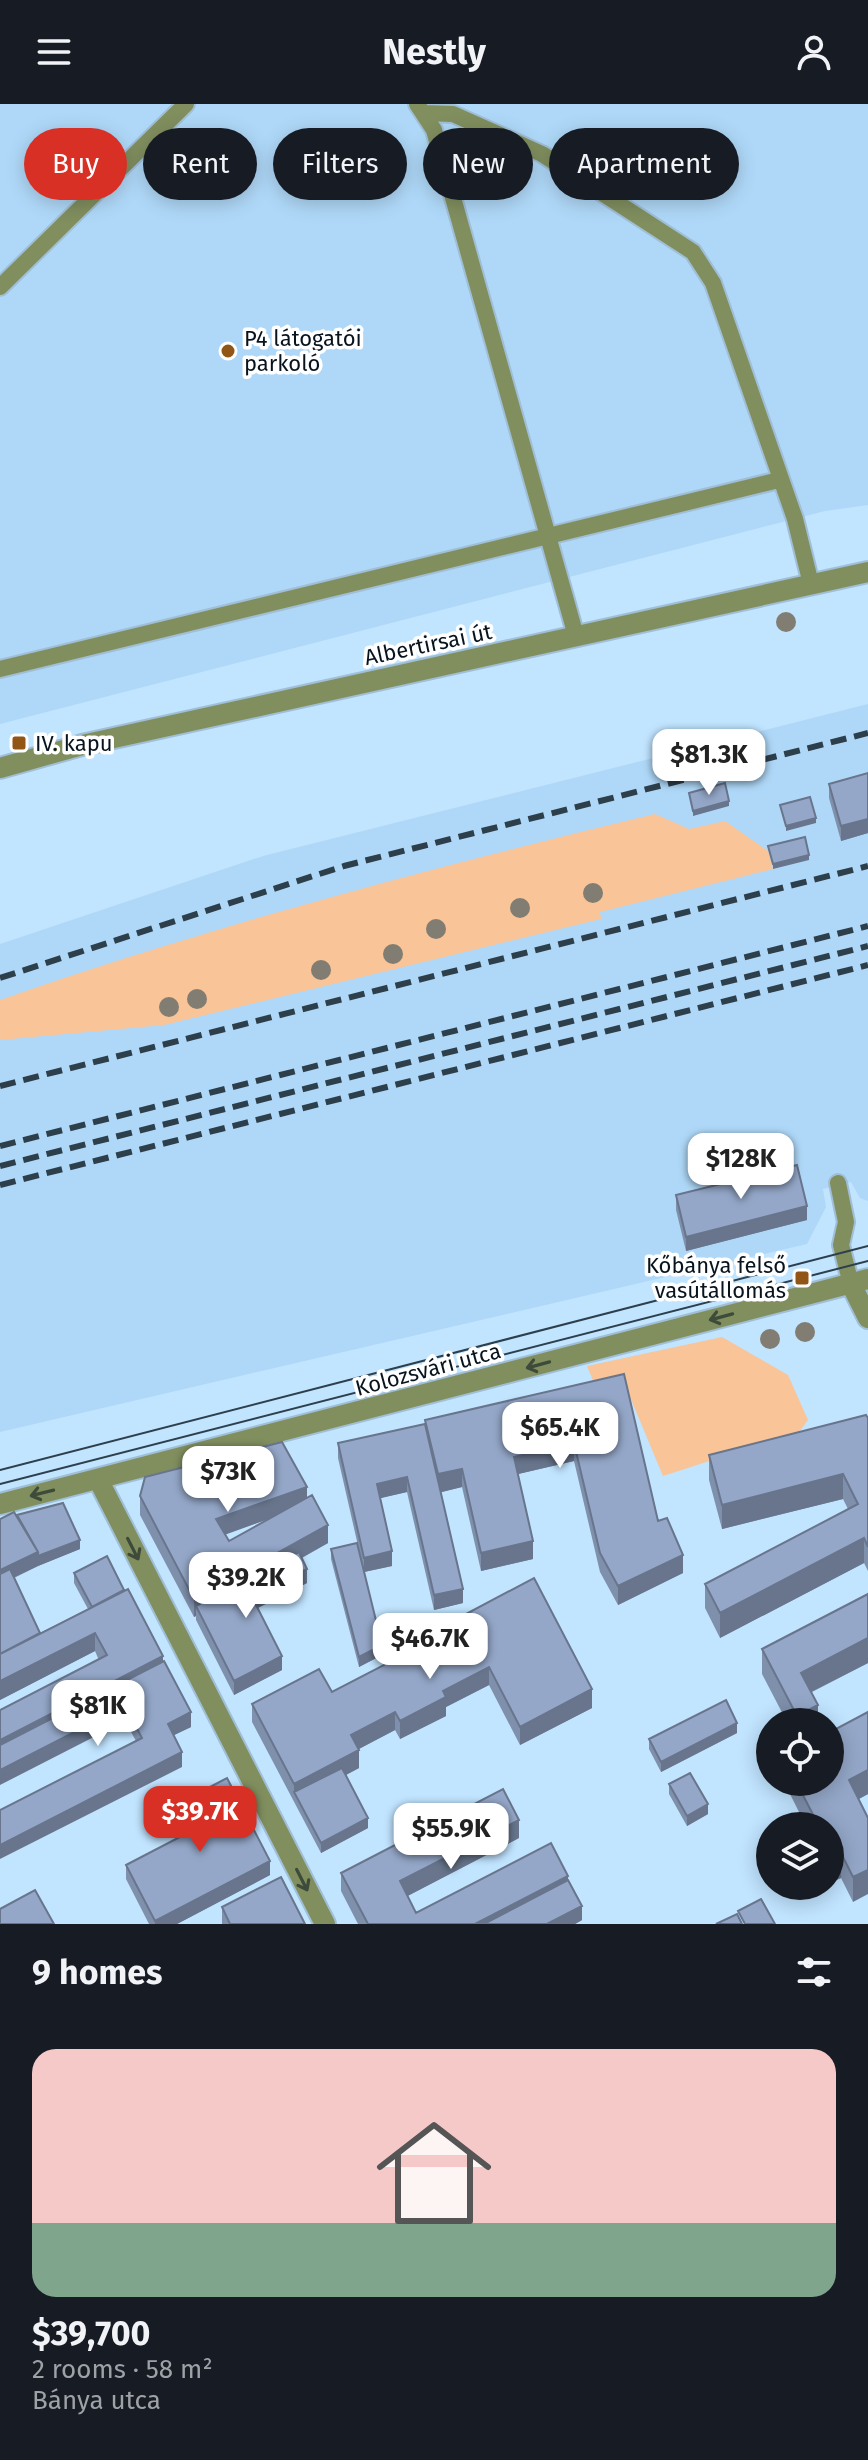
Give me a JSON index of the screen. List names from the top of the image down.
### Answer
{
  "streets": {
    "street": ["Albertirsai út", "Kolozsvári utca"]
  },
  "one_way": ["Kolozsvári utca"],
  "places": {
    "other": ["P4 látogatói parkoló"],
    "transit": ["IV. kapu", "Kőbánya felső vasútállomás"]
  },
  "page": {
    "header": "Nestly",
    "chip": [
      "Buy",
      "Rent",
      "Filters",
      "New",
      "Apartment"
    ],
    "price": [
      "$81.3K",
      "$128K",
      "$65.4K",
      "$73K",
      "$39.2K",
      "$46.7K",
      "$81K",
      "$39.7K",
      "$55.9K"
    ],
    "heading": "9 homes",
    "list": [
      {
        "name": "$39,700",
        "note": "2 rooms · 58 m² · Bánya utca"
      }
    ]
  }
}
